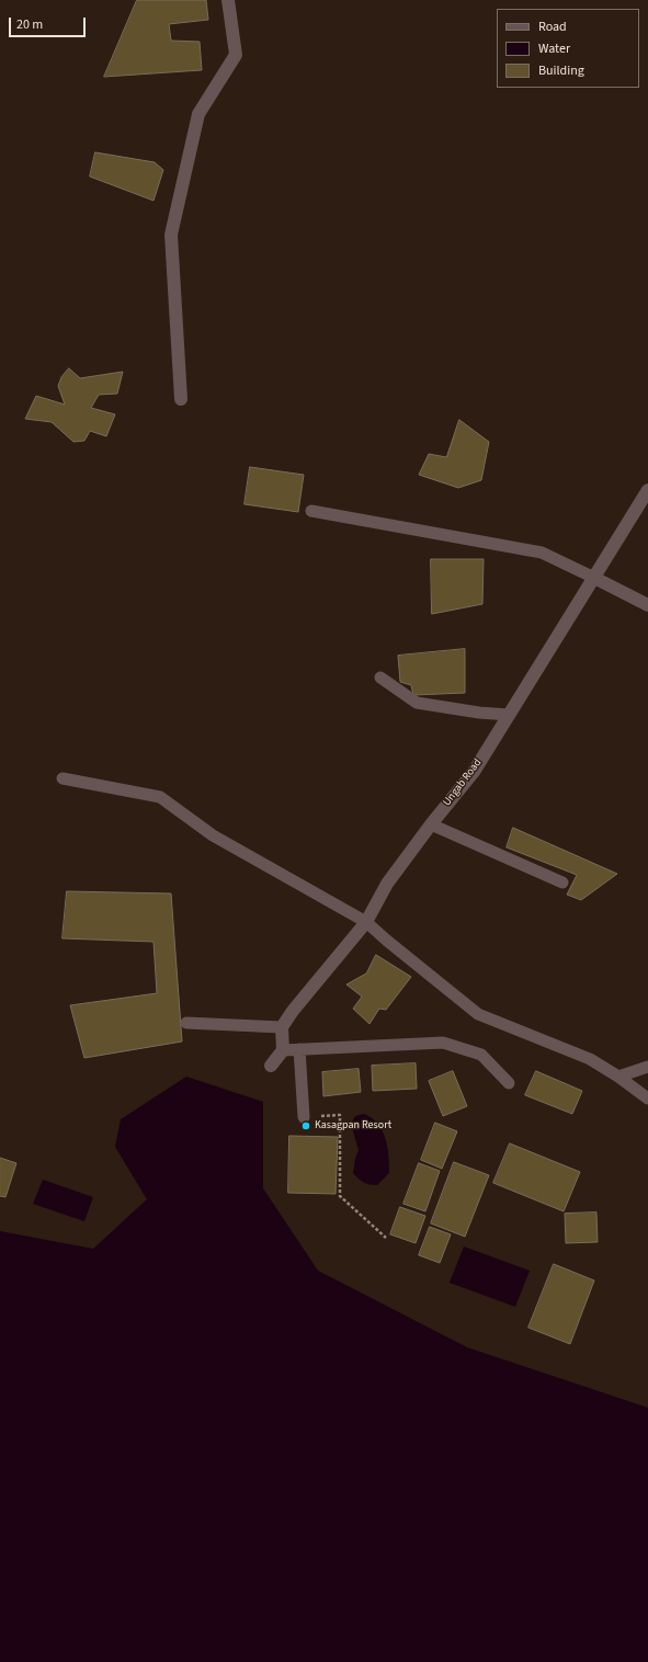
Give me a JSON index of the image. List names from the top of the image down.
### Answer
{
  "streets": {
    "street": ["Ungab Road"]
  },
  "places": ["Kasagpan Resort"],
  "legend": ["Road", "Water", "Building"],
  "scale_bar": "20 m"
}
